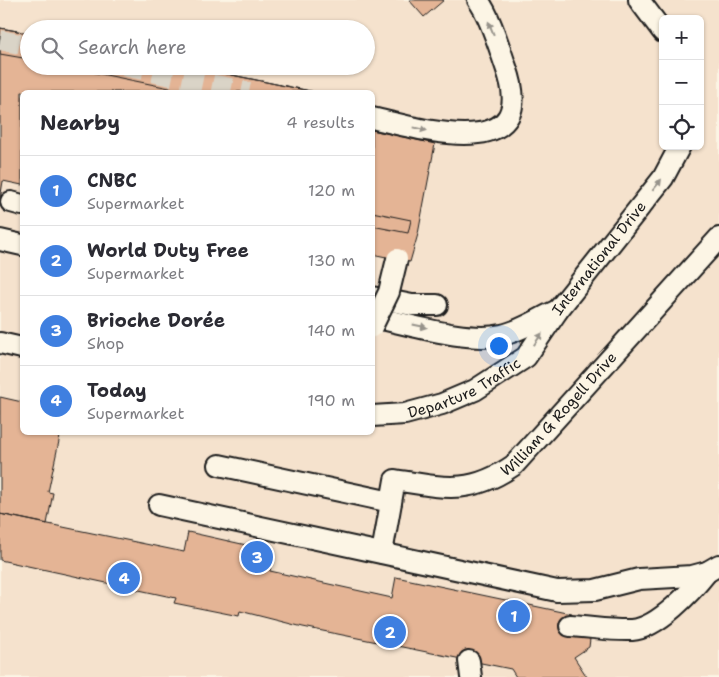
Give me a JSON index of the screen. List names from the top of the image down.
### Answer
{
  "streets": {
    "street": ["International Drive", "Departure Traffic", "William G Rogell Drive"]
  },
  "crossings": [
    ["International Drive", "Departure Traffic"]
  ],
  "one_way": ["International Drive", "Departure Traffic"],
  "page": {
    "map_buttons": ["+", "−"],
    "search": "Search here",
    "heading": ["Nearby", "4 results"],
    "list": [
      {
        "mark": "1",
        "name": "CNBC",
        "note": "Supermarket",
        "value": "120 m"
      },
      {
        "mark": "2",
        "name": "World Duty Free",
        "note": "Supermarket",
        "value": "130 m"
      },
      {
        "mark": "3",
        "name": "Brioche Dorée",
        "note": "Shop",
        "value": "140 m"
      },
      {
        "mark": "4",
        "name": "Today",
        "note": "Supermarket",
        "value": "190 m"
      }
    ],
    "pins": [
      "3",
      "4",
      "1",
      "2"
    ]
  }
}
